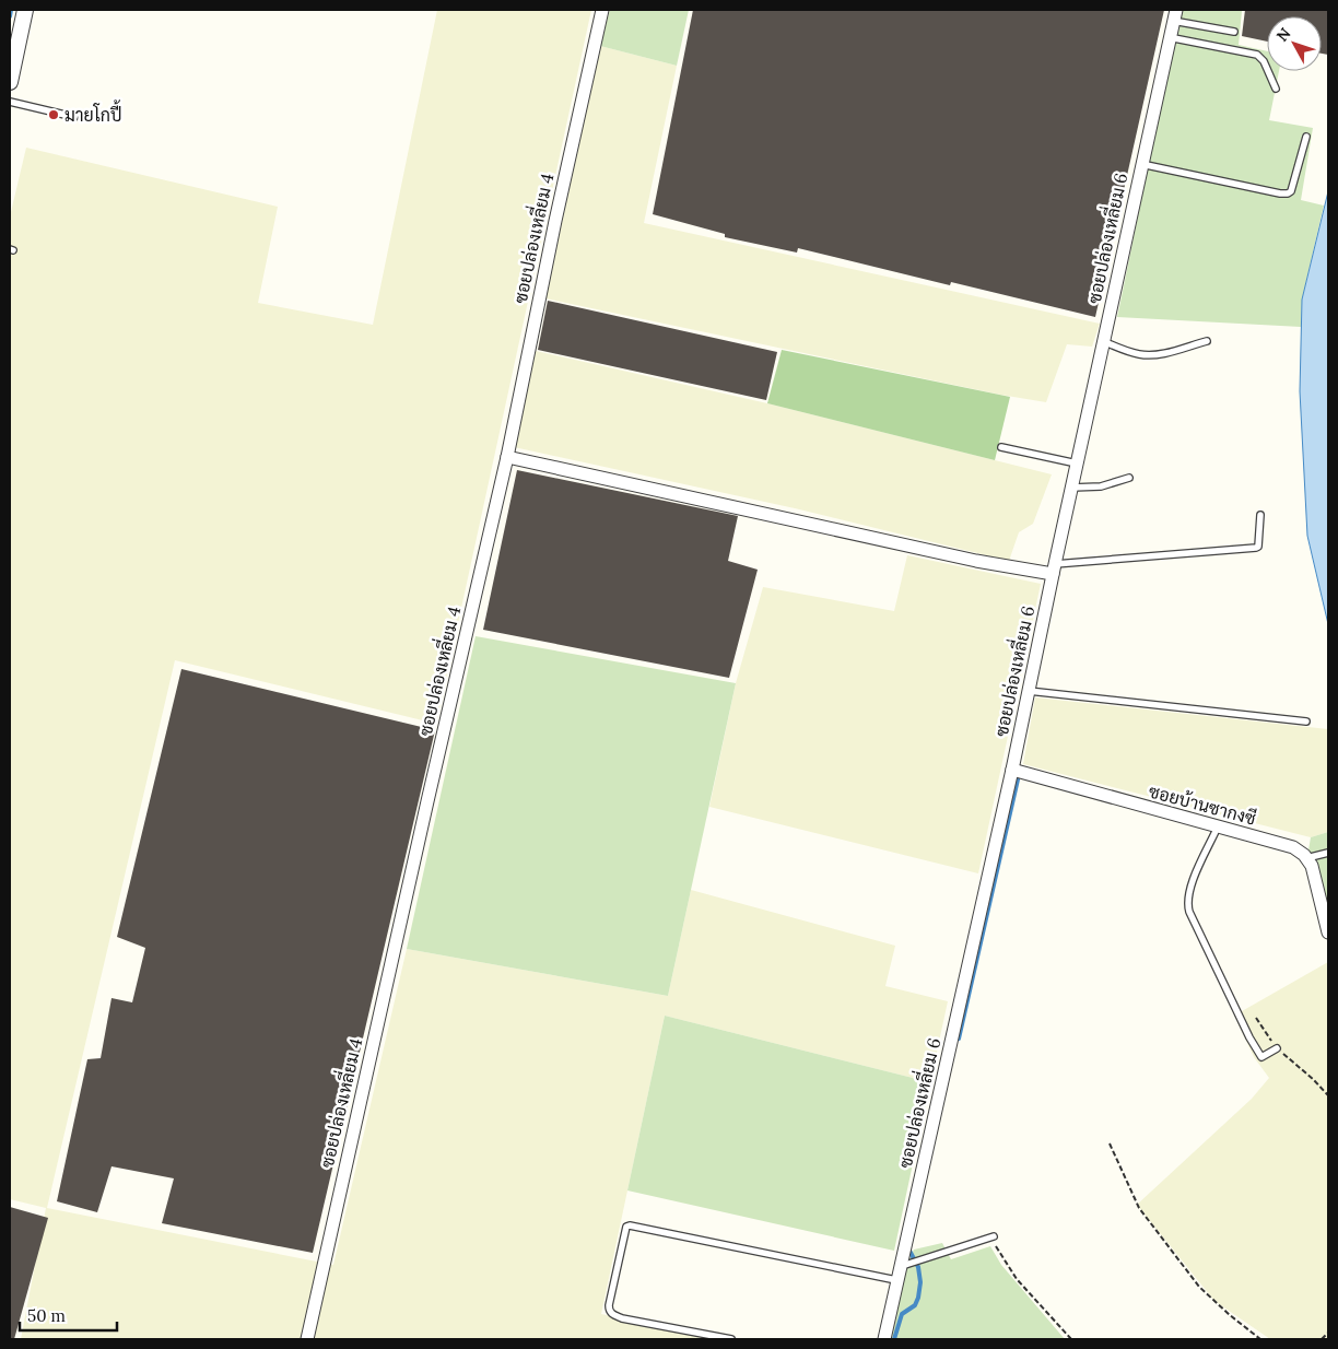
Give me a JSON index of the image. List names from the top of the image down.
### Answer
{
  "streets": {
    "street": ["ซอยปล่องเหลี่ยม 4", "ซอยปล่องเหลี่ยม 6", "ซอยบ้านซากงซี"]
  },
  "crossings": [
    ["ซอยปล่องเหลี่ยม 6", "ซอยบ้านซากงซี"]
  ],
  "places": ["มายโกปี้"],
  "scale_bar": "50 m",
  "north": "top left"
}
